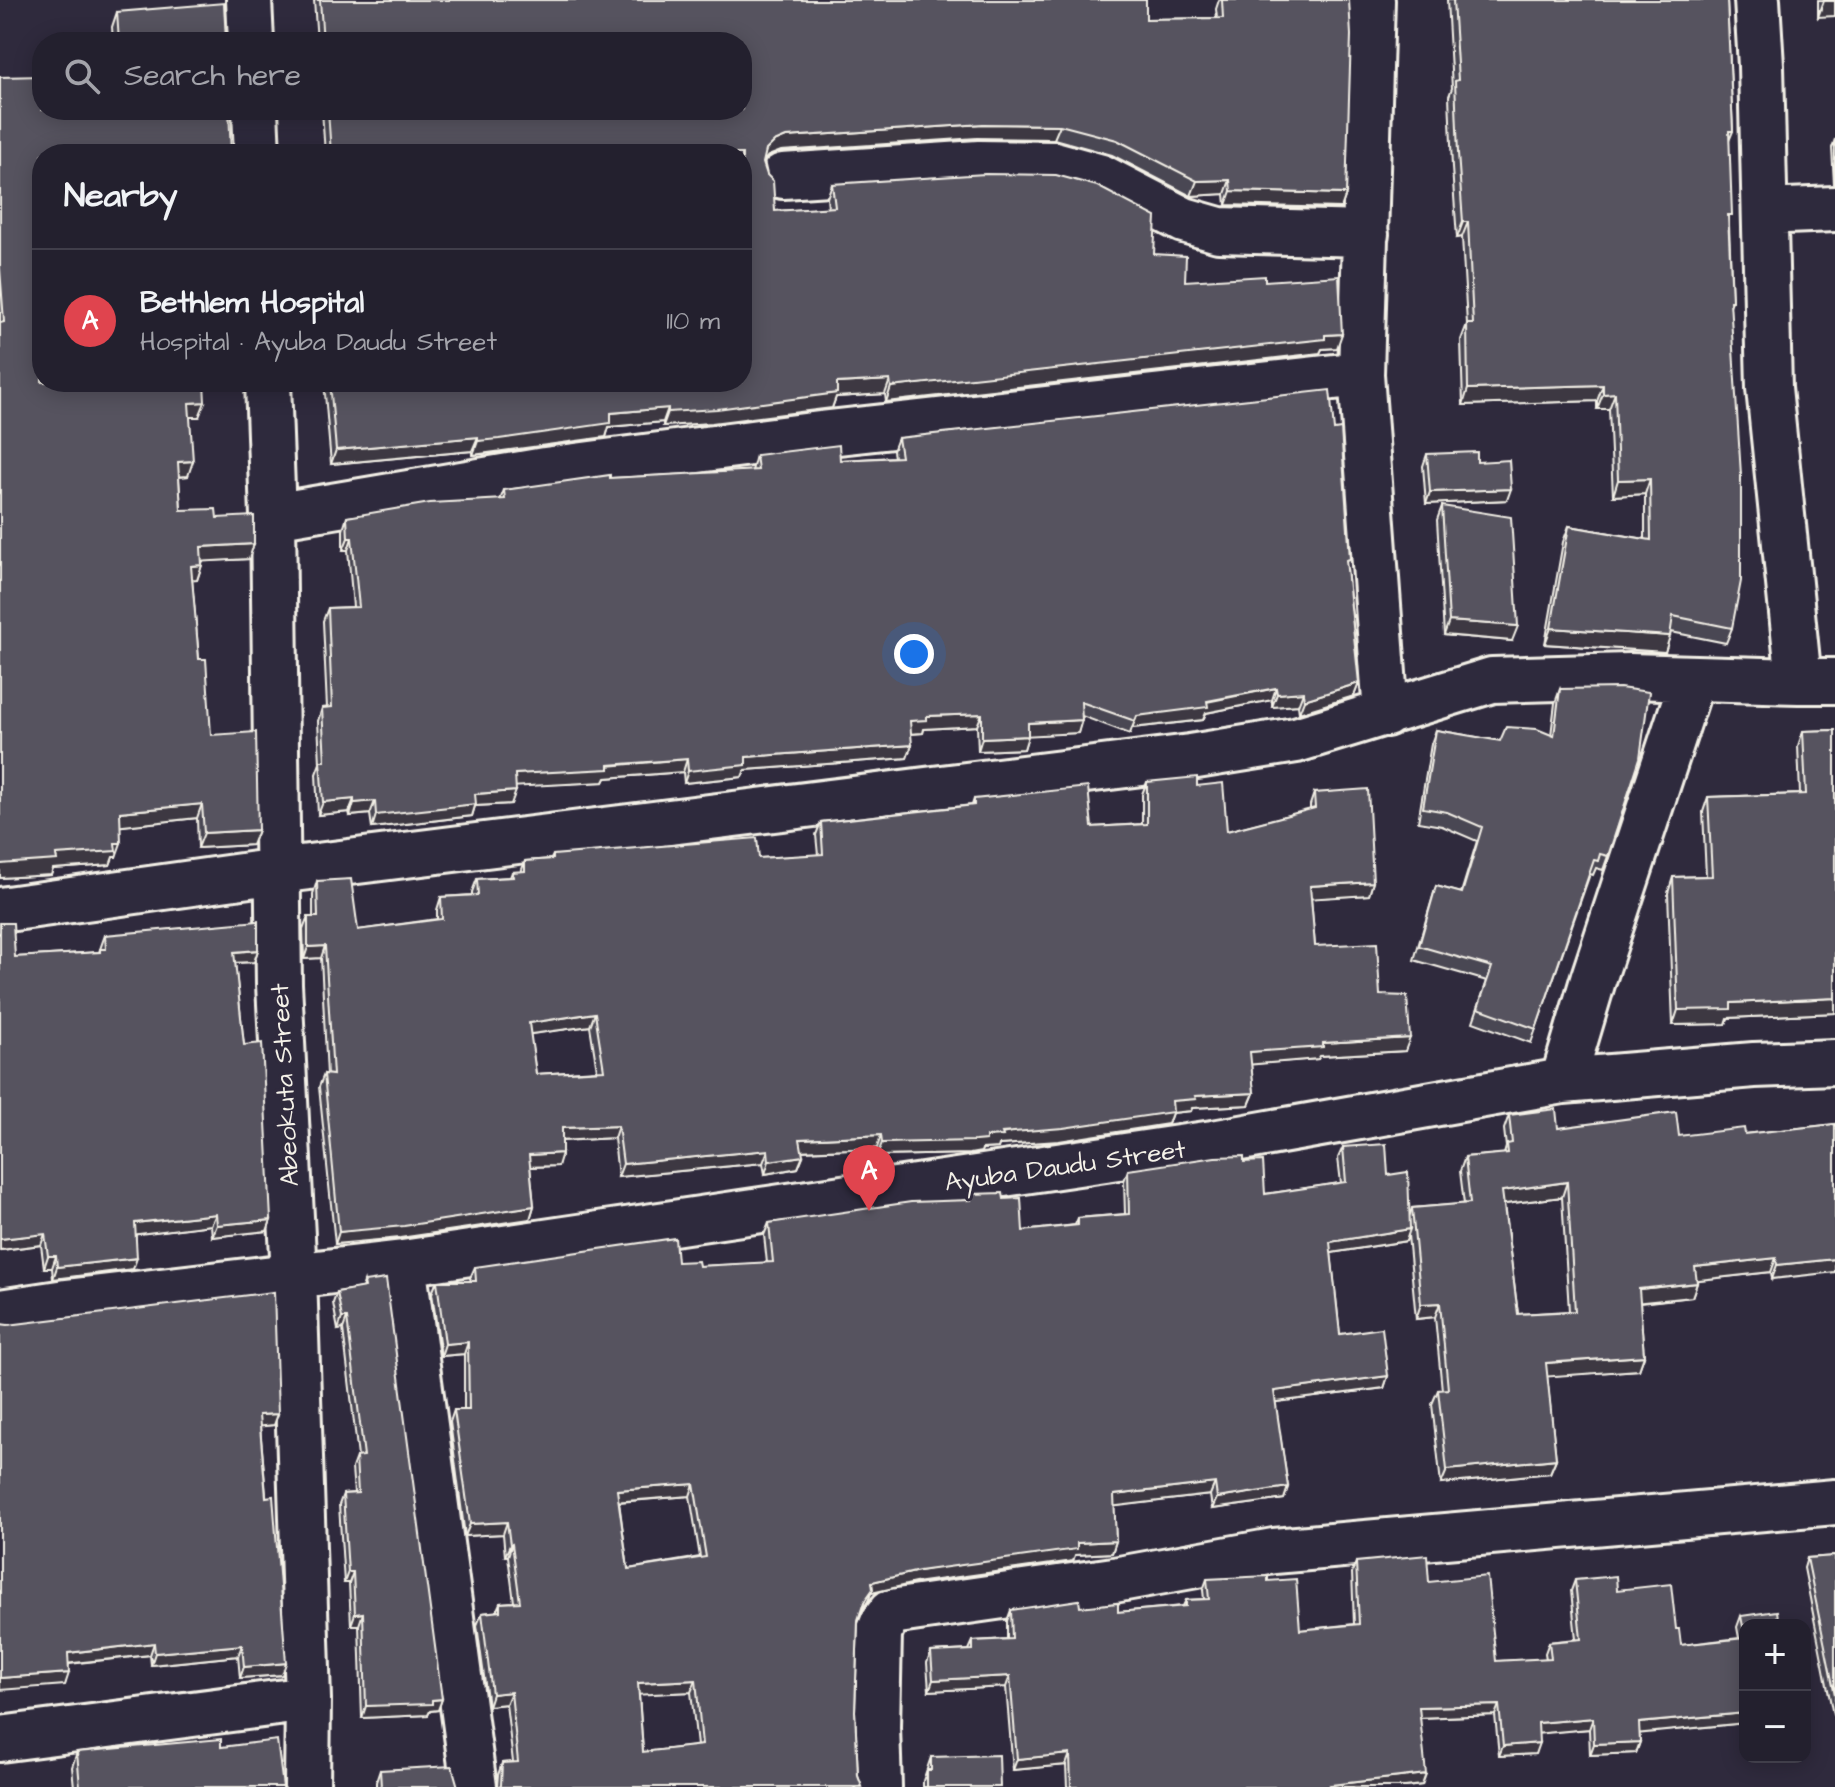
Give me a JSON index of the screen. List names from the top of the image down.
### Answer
{
  "streets": {
    "street": ["Abeokuta Street", "Ayuba Daudu Street"]
  },
  "crossings": [
    ["Abeokuta Street", "Ayuba Daudu Street"]
  ],
  "page": {
    "search": "Search here",
    "heading": "Nearby",
    "list": [
      {
        "mark": "A",
        "name": "Bethlem Hospital",
        "note": "Hospital · Ayuba Daudu Street",
        "value": "110 m"
      }
    ],
    "pins": "A",
    "map_buttons": ["+", "−"]
  }
}
